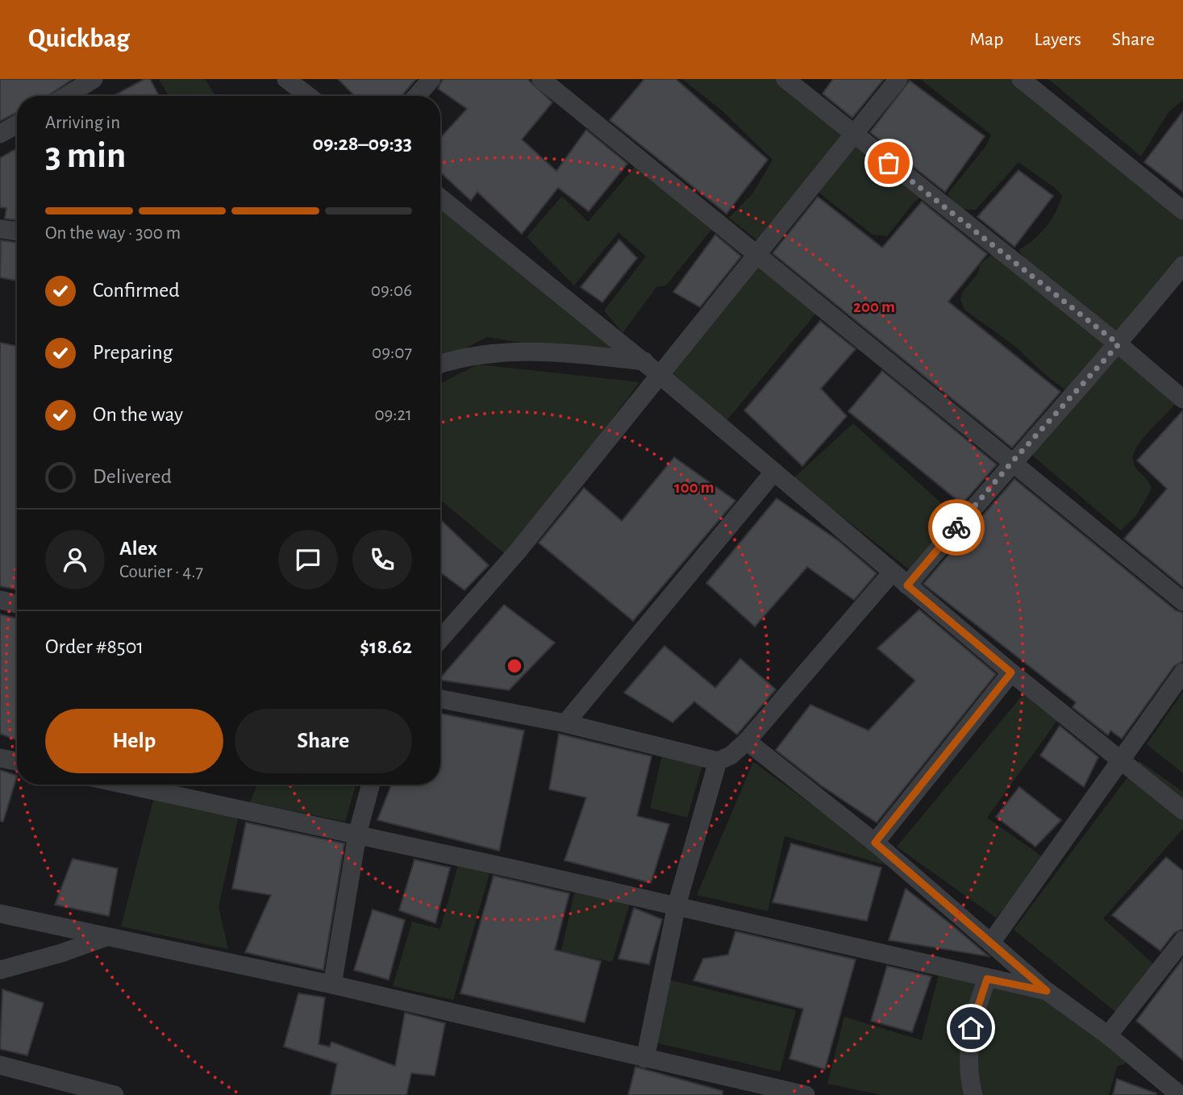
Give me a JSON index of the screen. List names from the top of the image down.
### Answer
{
  "page": {
    "header": "Quickbag",
    "nav": ["Map", "Layers", "Share"],
    "heading": ["3 min", "Arriving in", "09:28–09:33"],
    "panel": [
      "Alex",
      "Courier · 4.7",
      "Order #8501",
      "$18.62"
    ],
    "bar": "On the way · 300 m",
    "list": [
      ["Confirmed", "09:06"],
      ["Preparing", "09:07"],
      ["On the way", "09:21"],
      "Delivered"
    ],
    "buttons": ["Help", "Share"]
  },
  "rings": ["200 m", "100 m"]
}
